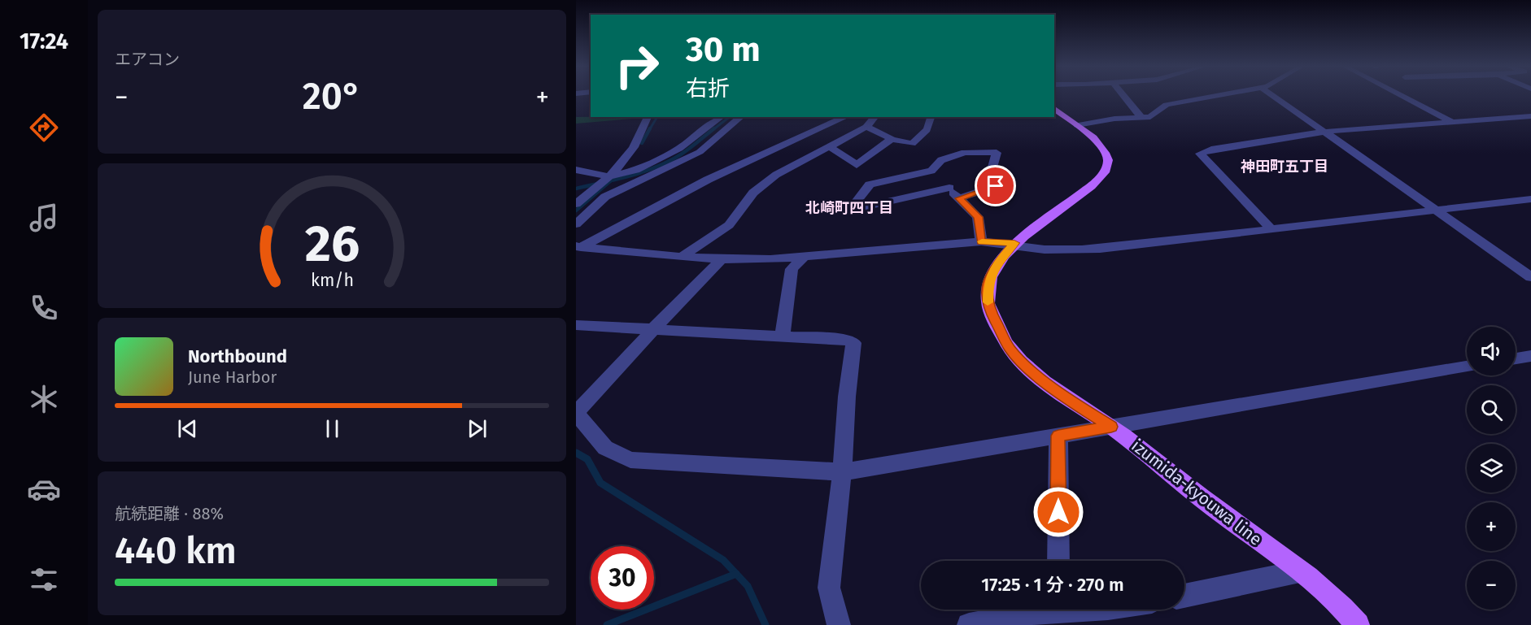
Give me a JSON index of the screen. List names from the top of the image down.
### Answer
{
  "streets": {
    "main road": ["izumida-kyouwa line"]
  },
  "districts": ["神田町五丁目", "北崎町四丁目"],
  "page": {
    "tabs": "17:24",
    "tile": [
      "エアコン",
      ["航続距離 · 88%", "440 km"]
    ],
    "turn": ["30 m", "右折"],
    "heat": ["−", "20°", "+"],
    "map_buttons": ["+", "−"],
    "song": ["Northbound", "June Harbor"],
    "limit": "30",
    "trip": "17:25 · 1 分 · 270 m",
    "gauge": ["26", "km/h"]
  }
}
